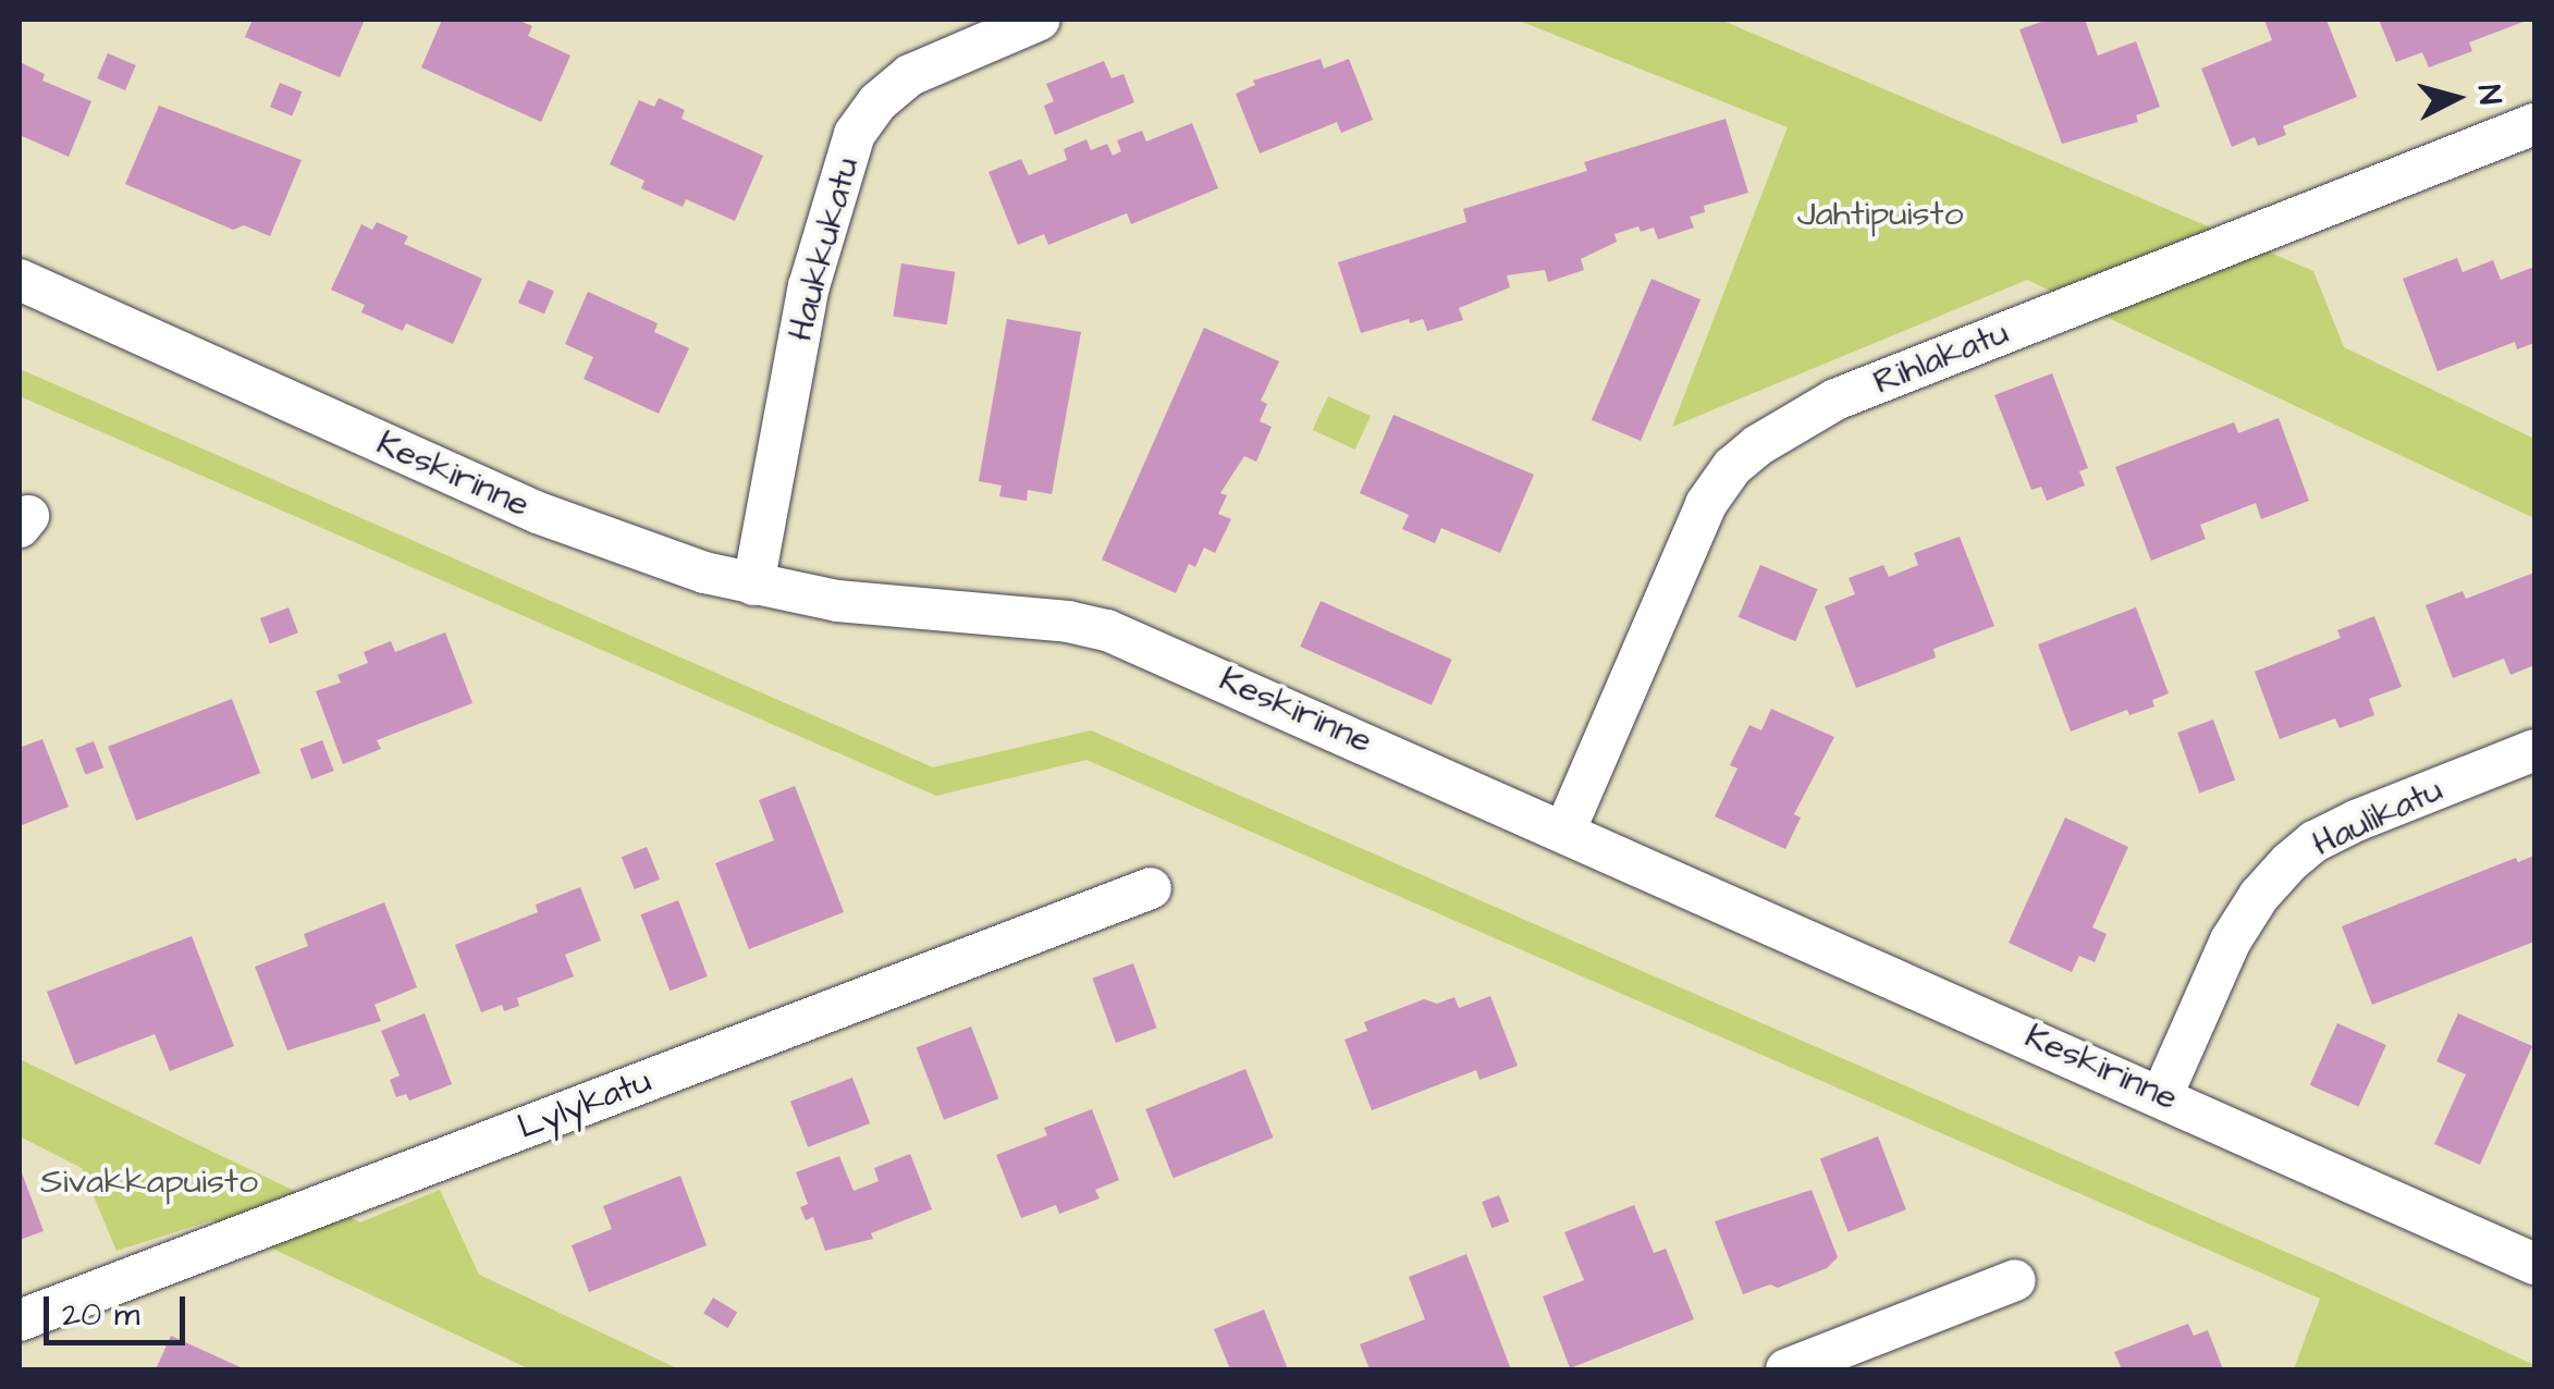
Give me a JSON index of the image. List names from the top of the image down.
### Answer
{
  "streets": {
    "street": [
      "Haukkukatu",
      "Rihlakatu",
      "Keskirinne",
      "Haulikatu",
      "Lylykatu"
    ]
  },
  "crossings": [
    ["Haukkukatu", "Keskirinne"],
    ["Rihlakatu", "Keskirinne"],
    ["Keskirinne", "Haulikatu"]
  ],
  "parks": ["Jahtipuisto", "Sivakkapuisto"],
  "scale_bar": "20 m",
  "north": "right"
}
